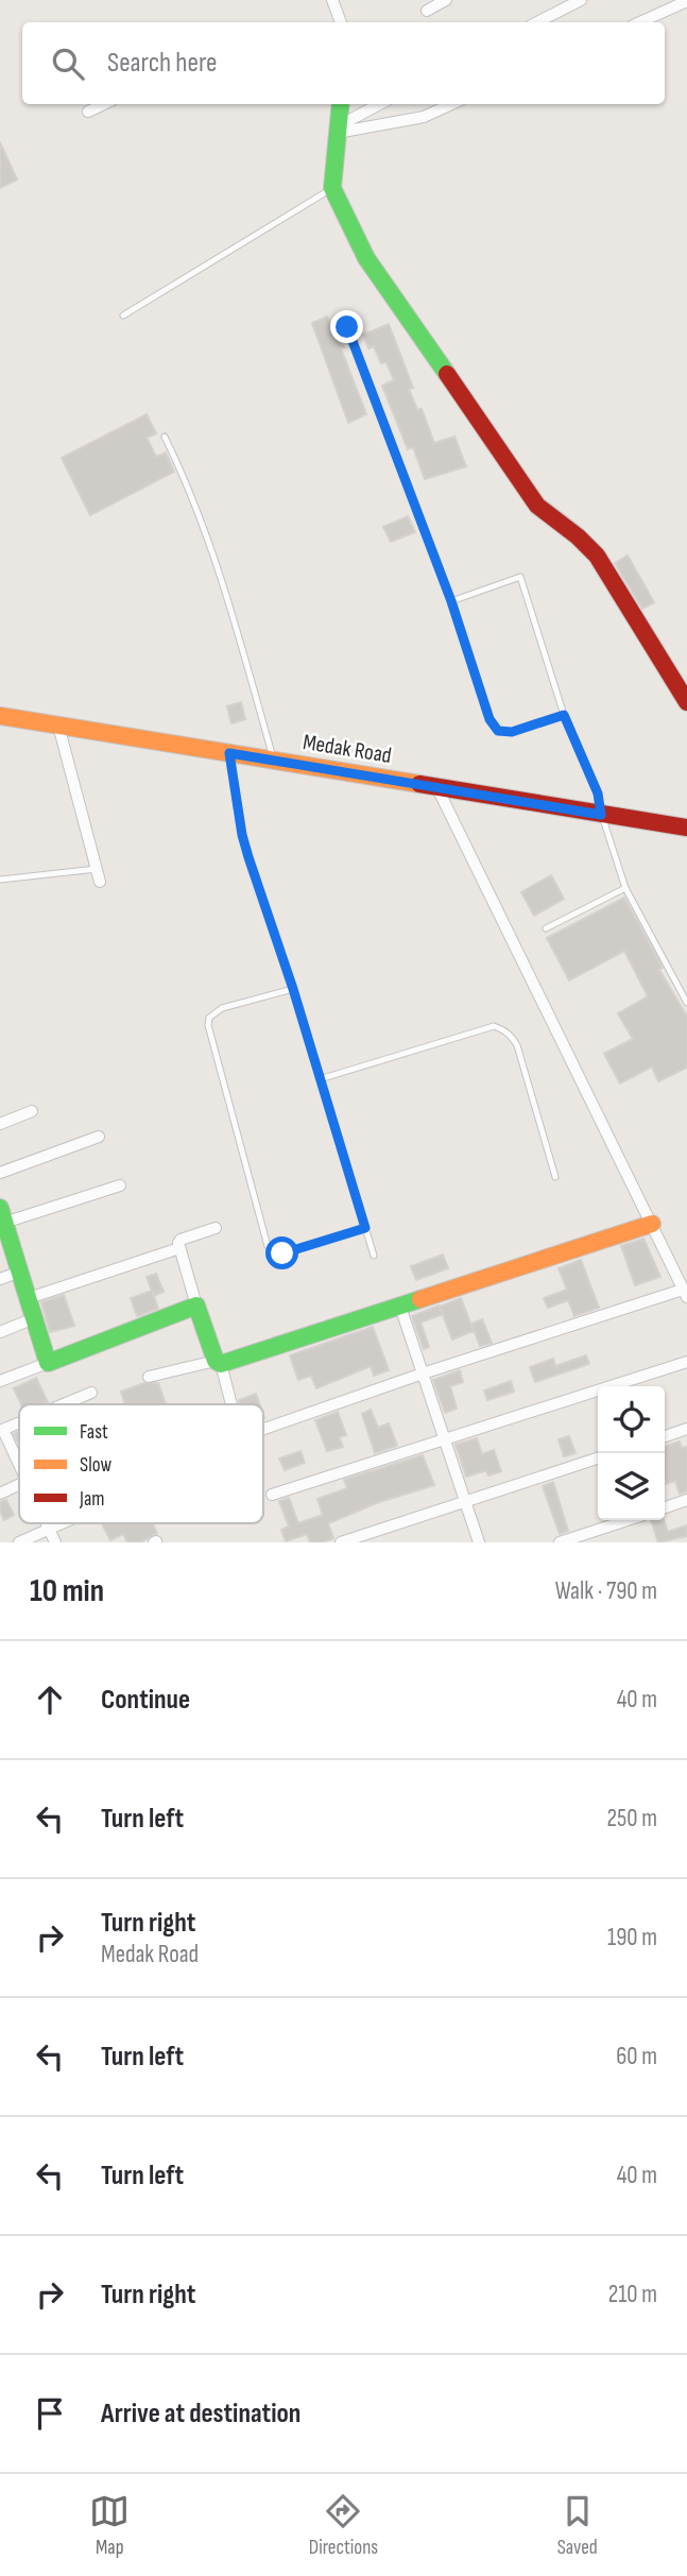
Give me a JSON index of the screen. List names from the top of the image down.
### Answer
{
  "streets": {
    "street": ["Medak Road"]
  },
  "legend": ["Fast", "Slow", "Jam"],
  "page": {
    "search": "Search here",
    "heading": ["10 min", "Walk · 790 m"],
    "list": [
      ["Continue", "40 m"],
      ["Turn left", "250 m"],
      ["Turn right", "Medak Road", "190 m"],
      ["Turn left", "60 m"],
      ["Turn left", "40 m"],
      ["Turn right", "210 m"],
      "Arrive at destination"
    ],
    "nav": ["Map", "Directions", "Saved"]
  }
}
